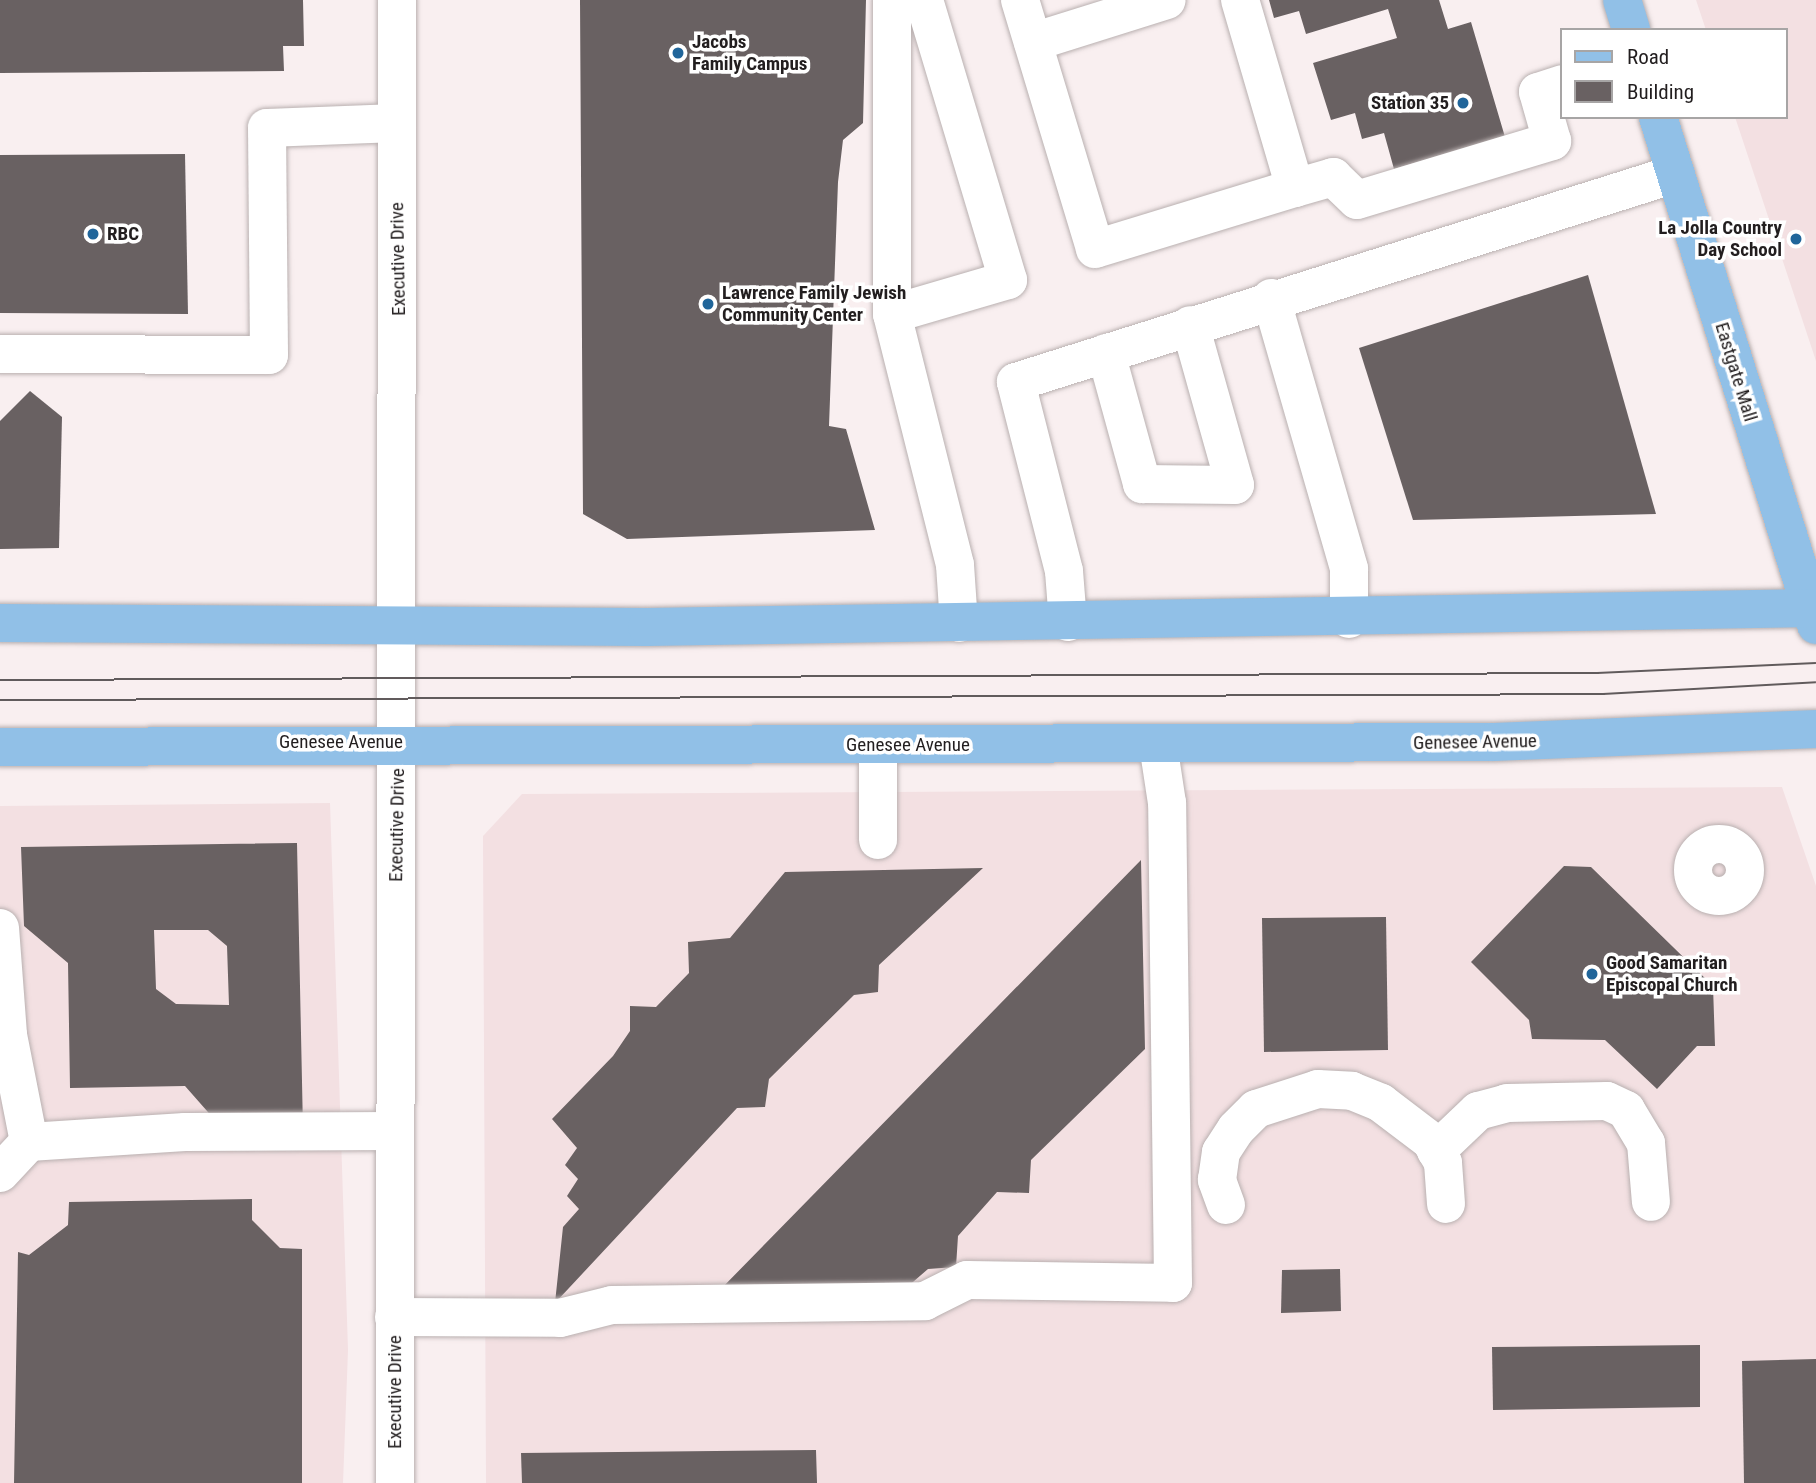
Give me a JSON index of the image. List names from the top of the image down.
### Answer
{
  "streets": {
    "main road": ["Eastgate Mall", "Genesee Avenue"],
    "street": ["Executive Drive"]
  },
  "crossings": [
    ["Executive Drive", "Genesee Avenue"]
  ],
  "places": [
    "Jacobs Family Campus",
    "Station 35",
    "RBC",
    "La Jolla Country Day School",
    "Lawrence Family Jewish Community Center",
    "Good Samaritan Episcopal Church"
  ],
  "legend": ["Road", "Building"]
}
